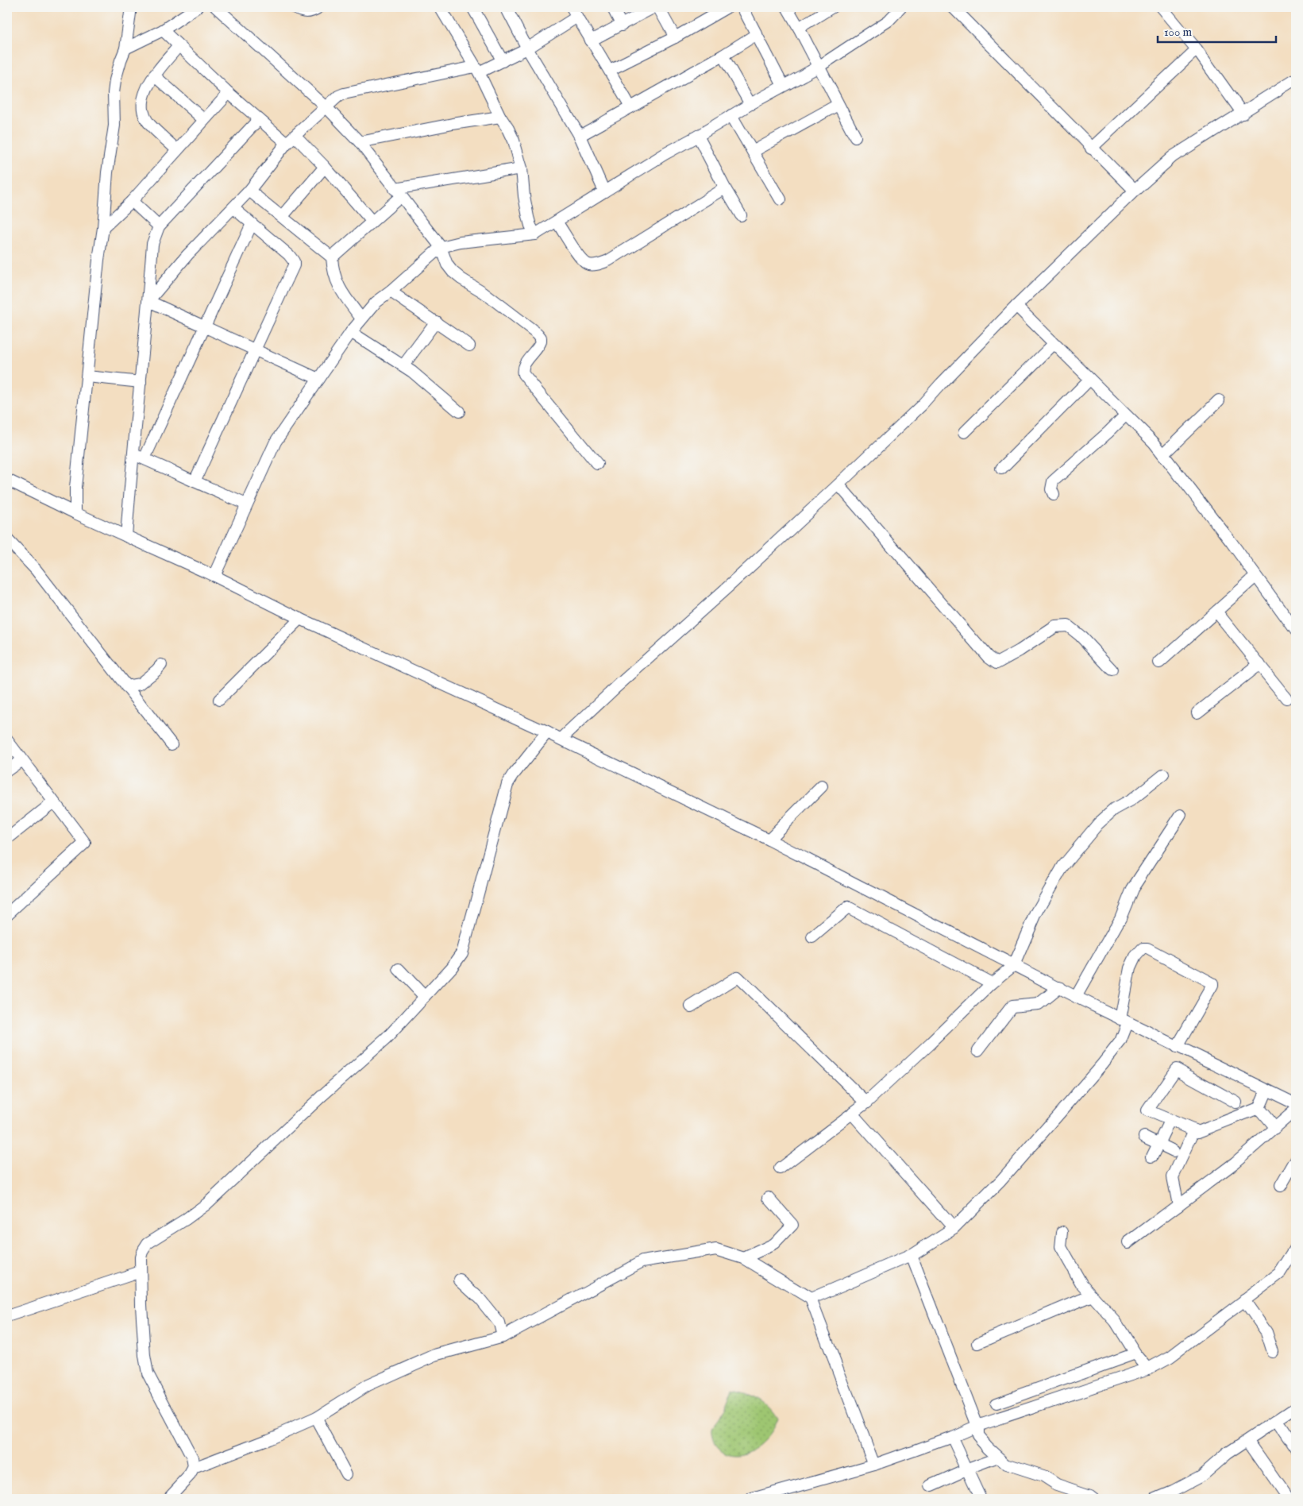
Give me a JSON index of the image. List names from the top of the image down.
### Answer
{
  "scale_bar": "100 m"
}
